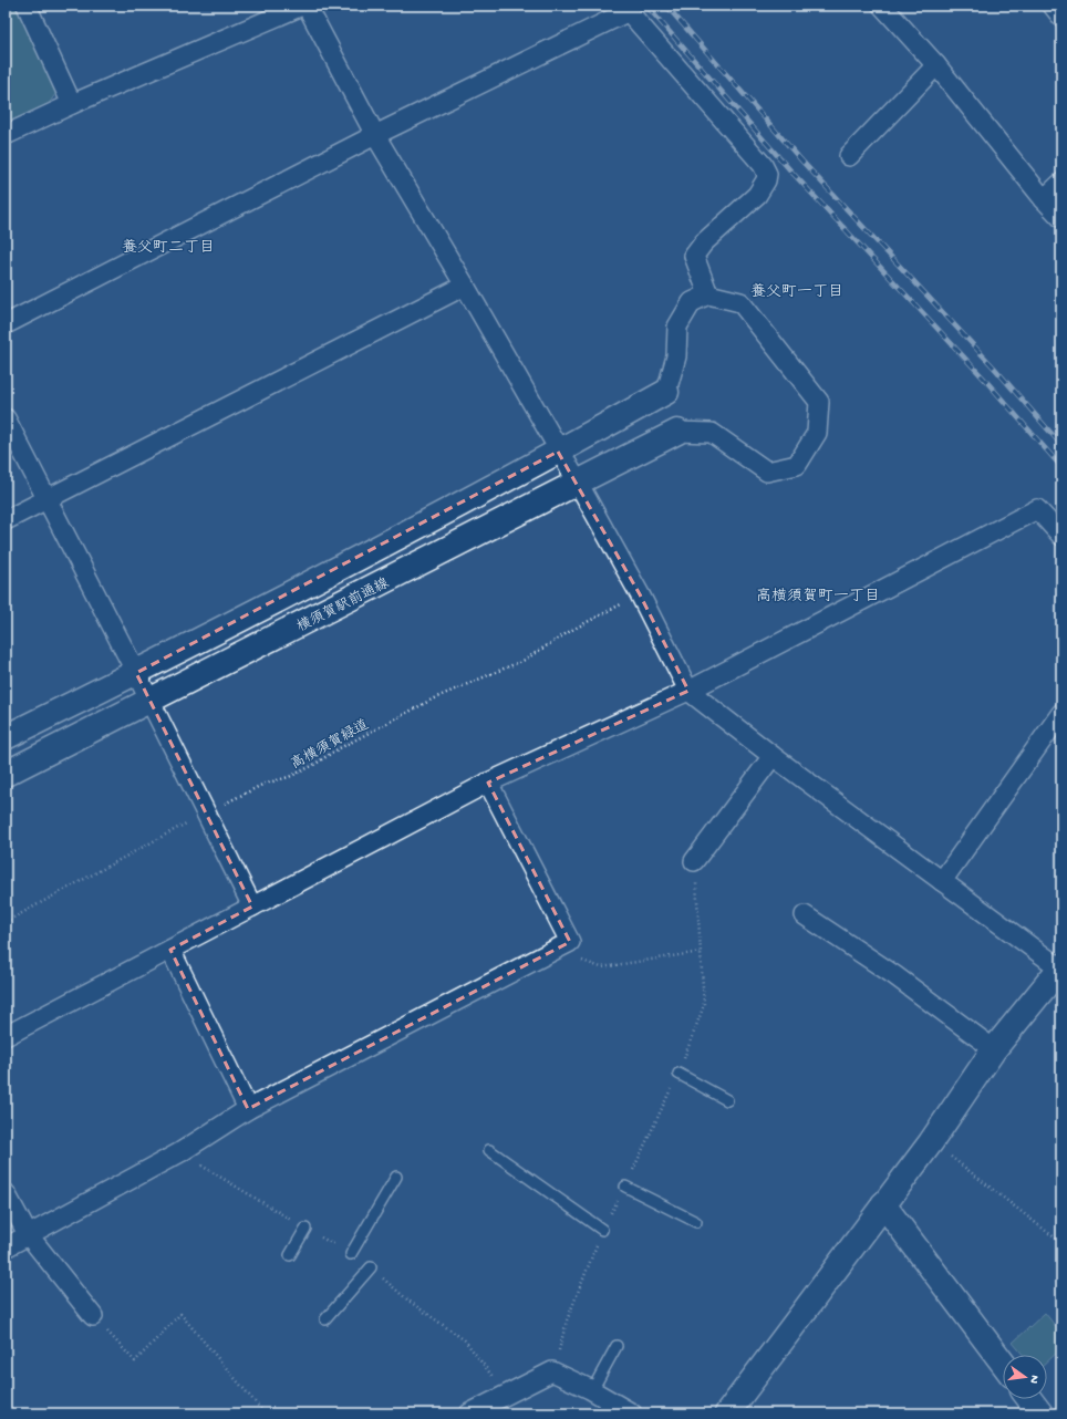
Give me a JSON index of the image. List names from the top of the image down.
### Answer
{
  "streets": {
    "street": ["横須賀駅前通線"],
    "path": ["高横須賀緑道"]
  },
  "districts": ["養父町二丁目", "養父町一丁目", "高横須賀町一丁目"],
  "north": "right"
}
